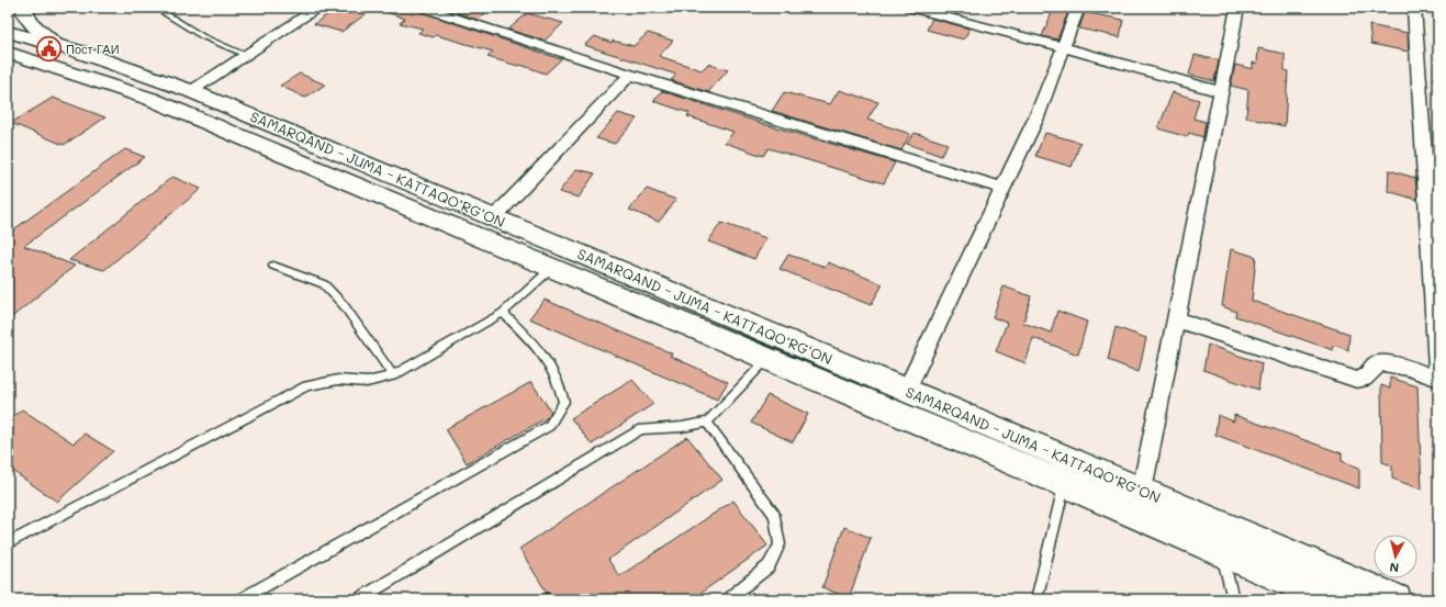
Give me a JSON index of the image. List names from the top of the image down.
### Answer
{
  "streets": {
    "main road": ["SAMARQAND - JUMA - KATTAQO‘RG‘ON"]
  },
  "places": {
    "public building": ["Пост ГАИ"]
  },
  "north": "bottom"
}
